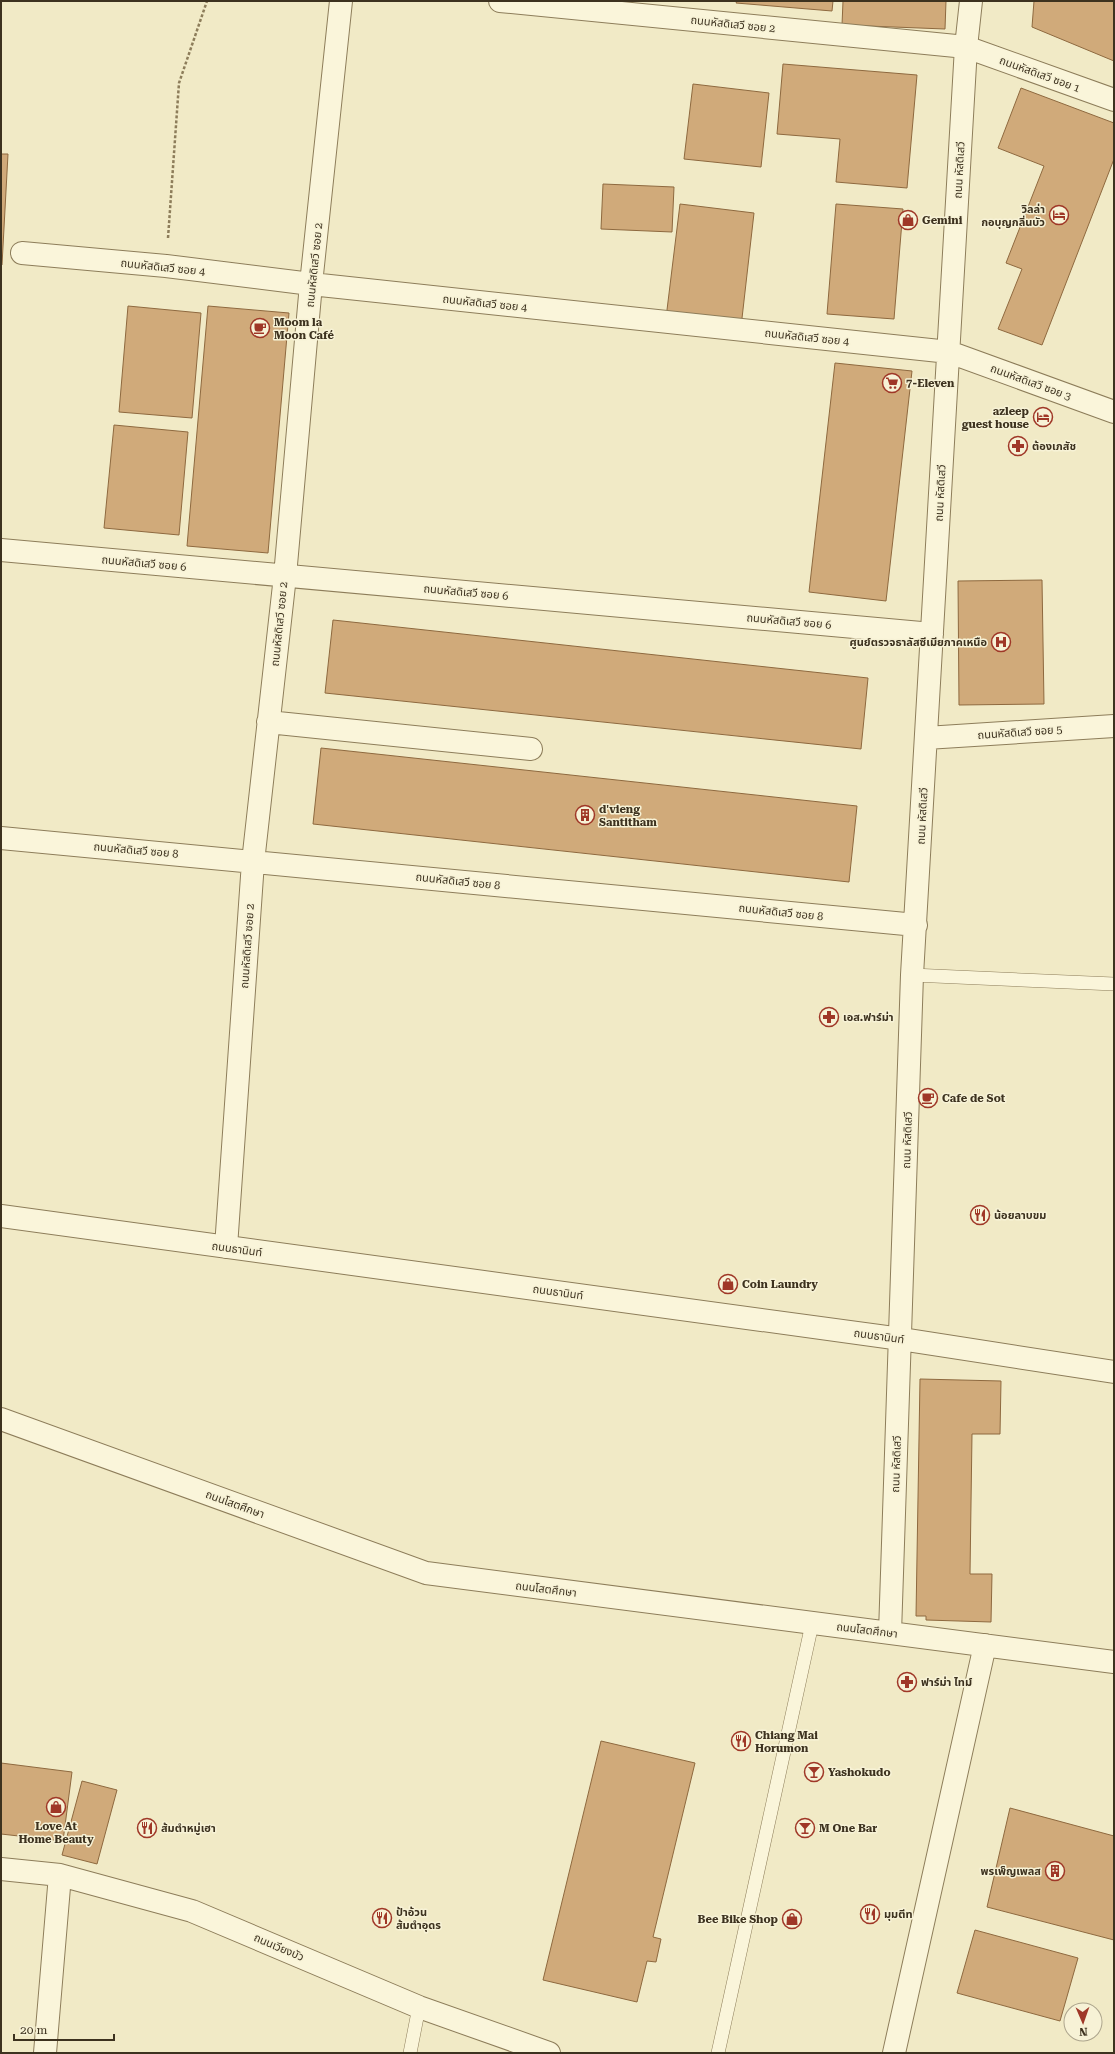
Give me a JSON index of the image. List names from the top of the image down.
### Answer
{
  "streets": {
    "street": [
      "ถนนหัสดิเสวี ซอย 2",
      "ถนนหัสดิเสวี ซอย 1",
      "ถนน หัสดิเสวี",
      "ถนนหัสดิเสวี ซอย 4",
      "ถนนหัสดิเสวี ซอย 3",
      "ถนนหัสดิเสวี ซอย 6",
      "ถนนหัสดิเสวี ซอย 5",
      "ถนนหัสดิเสวี ซอย 8",
      "ถนนธานินท์",
      "ถนนโสตศึกษา",
      "ถนนเวียงบัว"
    ]
  },
  "crossings": [
    ["ถนนหัสดิเสวี ซอย 2", "ถนนหัสดิเสวี ซอย 1"],
    ["ถนนหัสดิเสวี ซอย 2", "ถนน หัสดิเสวี"],
    ["ถนนหัสดิเสวี ซอย 2", "ถนนหัสดิเสวี ซอย 4"],
    ["ถนนหัสดิเสวี ซอย 2", "ถนนหัสดิเสวี ซอย 6"],
    ["ถนนหัสดิเสวี ซอย 2", "ถนนหัสดิเสวี ซอย 8"],
    ["ถนนหัสดิเสวี ซอย 2", "ถนนธานินท์"],
    ["ถนนหัสดิเสวี ซอย 1", "ถนน หัสดิเสวี"],
    ["ถนน หัสดิเสวี", "ถนนหัสดิเสวี ซอย 4"],
    ["ถนน หัสดิเสวี", "ถนนหัสดิเสวี ซอย 3"],
    ["ถนน หัสดิเสวี", "ถนนหัสดิเสวี ซอย 6"],
    ["ถนน หัสดิเสวี", "ถนนหัสดิเสวี ซอย 5"],
    ["ถนน หัสดิเสวี", "ถนนหัสดิเสวี ซอย 8"],
    ["ถนน หัสดิเสวี", "ถนนธานินท์"],
    ["ถนน หัสดิเสวี", "ถนนโสตศึกษา"],
    ["ถนนหัสดิเสวี ซอย 4", "ถนนหัสดิเสวี ซอย 3"]
  ],
  "places": {
    "hotel": ["วิลล่า กอบุญกลิ่นบัว", "azleep guest house"],
    "shop": [
      "Gemini",
      "Coin Laundry",
      "Love At Home Beauty",
      "Bee Bike Shop"
    ],
    "cafe": ["Moom la Moon Café", "Cafe de Sot"],
    "supermarket": ["7-Eleven"],
    "pharmacy": ["ต้องเภสัช", "เอส.ฟาร์ม่า", "ฟาร์ม่า ไทม์"],
    "hospital": ["ศูนย์ตรวจธาลัสซีเมียภาคเหนือ"],
    "building": ["d'vieng Santitham", "พรเพ็ญเพลส"],
    "restaurant": [
      "น้อยลาบขม",
      "Chiang Mai Horumon",
      "ส้มตำหมู่เฮา",
      "มุมตีท",
      "ป้าอ้วน ส้มตำอุดร"
    ],
    "bar": ["Yashokudo", "M One Bar"]
  },
  "scale_bar": "20 m",
  "north": "bottom"
}
